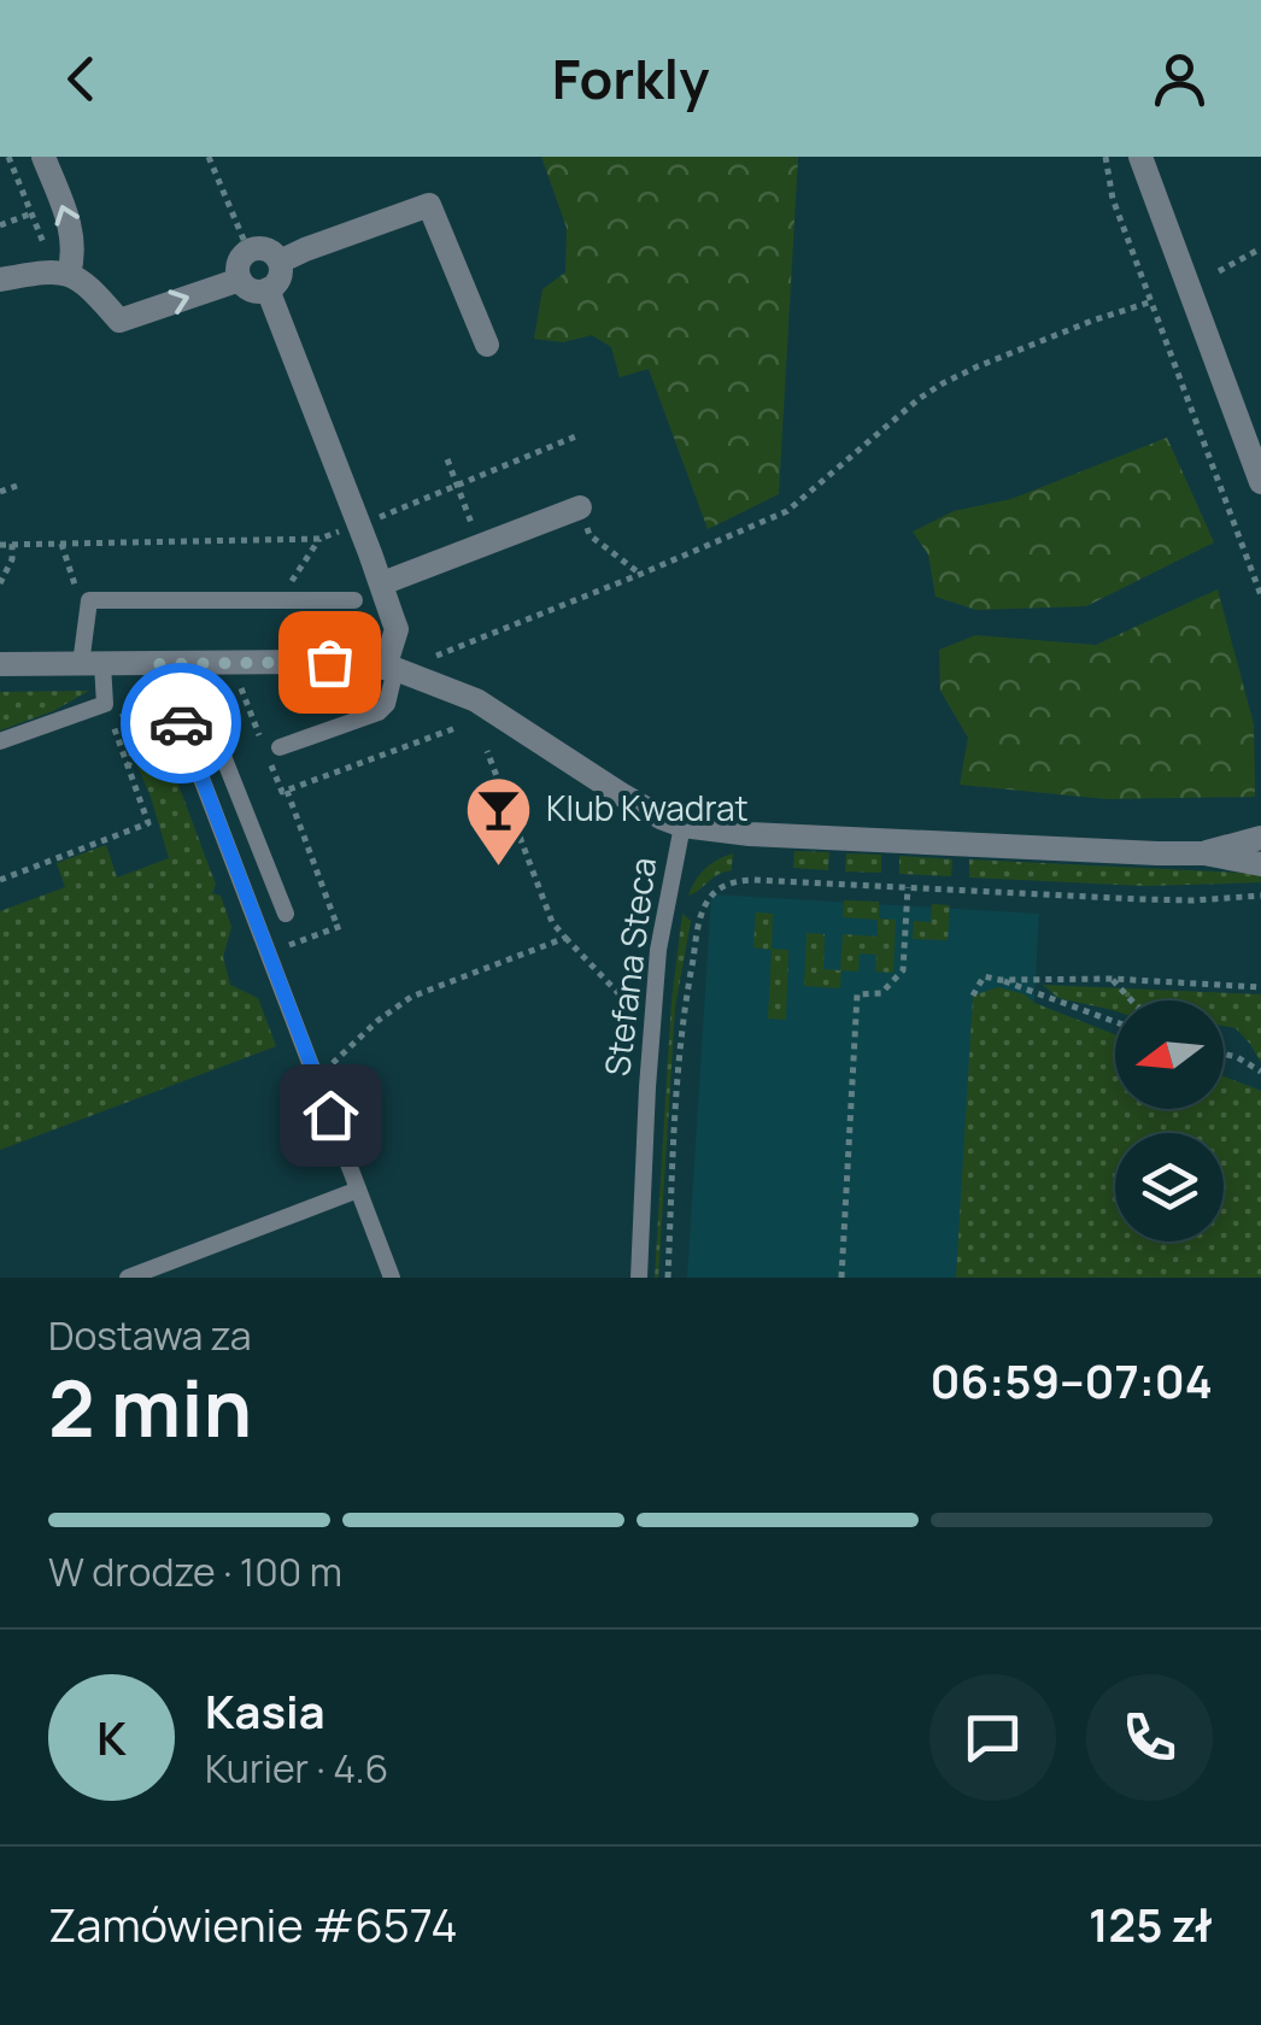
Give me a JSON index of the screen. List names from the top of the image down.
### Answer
{
  "streets": {
    "street": ["Stefana Steca"]
  },
  "places": {
    "bar": ["Klub Kwadrat"]
  },
  "north": "left",
  "page": {
    "header": "Forkly",
    "heading": ["2 min", "Dostawa za", "06:59–07:04"],
    "panel": [
      "Kasia",
      "Kurier · 4.6",
      "Zamówienie #6574",
      "125 zł"
    ],
    "bar": "W drodze · 100 m",
    "round": "K"
  }
}
